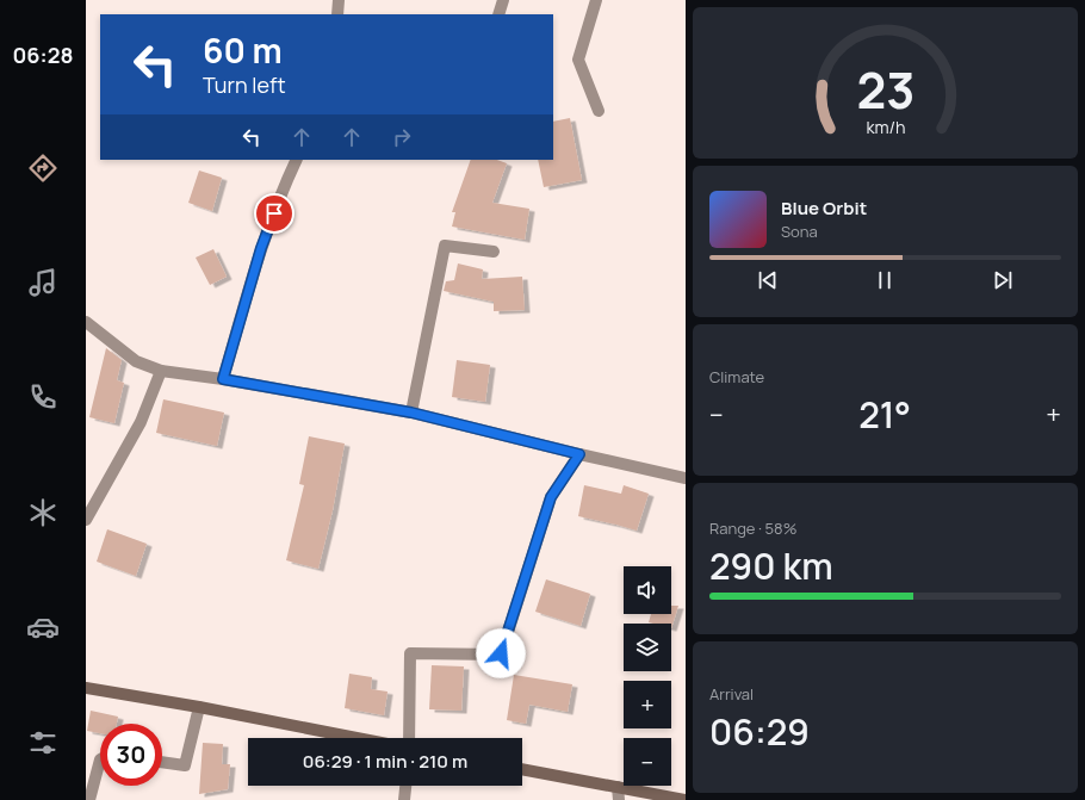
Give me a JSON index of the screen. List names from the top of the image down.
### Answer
{
  "page": {
    "tabs": "06:28",
    "turn": ["60 m", "Turn left"],
    "song": ["Blue Orbit", "Sona"],
    "tile": [
      "Climate",
      ["Range · 58%", "290 km"],
      ["Arrival", "06:29"]
    ],
    "heat": ["−", "21°", "+"],
    "map_buttons": ["+", "−"],
    "limit": "30",
    "trip": "06:29 · 1 min · 210 m",
    "gauge": ["23", "km/h"]
  }
}
